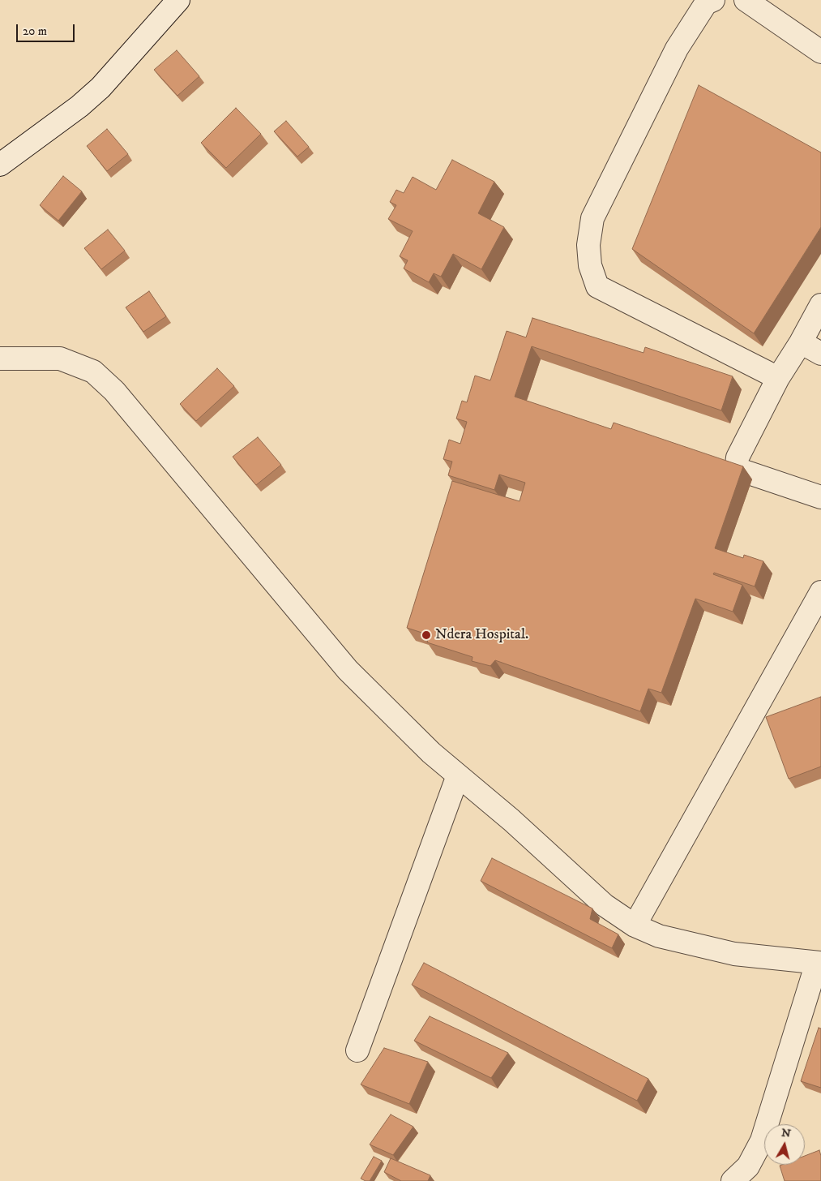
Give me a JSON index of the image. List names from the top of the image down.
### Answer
{
  "places": ["Ndera Hospital."],
  "scale_bar": "20 m",
  "north": "top"
}
